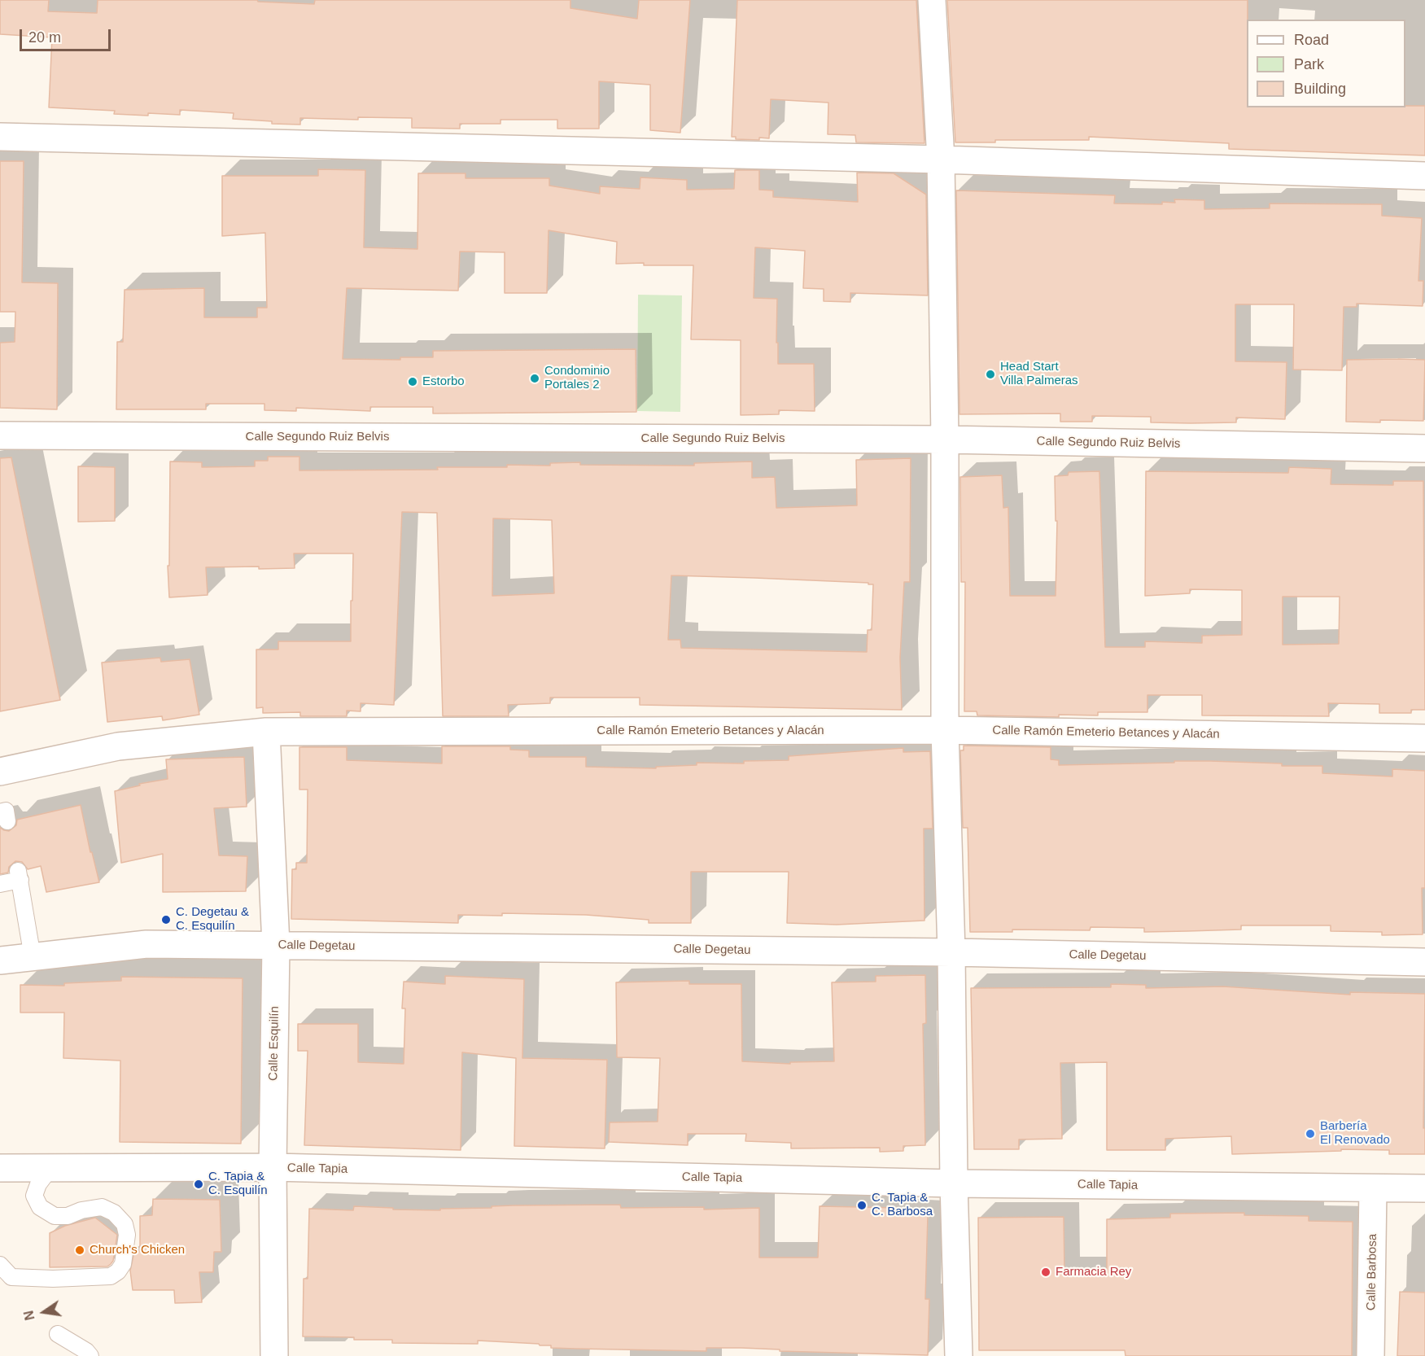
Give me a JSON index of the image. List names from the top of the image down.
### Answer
{
  "streets": {
    "street": [
      "Calle Segundo Ruiz Belvis",
      "Calle Ramón Emeterio Betances y Alacán",
      "Calle Degetau",
      "Calle Esquilín",
      "Calle Tapia",
      "Calle Barbosa"
    ]
  },
  "crossings": [
    ["Calle Ramón Emeterio Betances y Alacán", "Calle Esquilín"],
    ["Calle Degetau", "Calle Esquilín"],
    ["Calle Esquilín", "Calle Tapia"],
    ["Calle Tapia", "Calle Barbosa"]
  ],
  "places": [
    "Head Start Villa Palmeras",
    "Condominio Portales 2",
    "Estorbo",
    "C. Degetau & C. Esquilín",
    "Barbería El Renovado",
    "C. Tapia & C. Esquilín",
    "C. Tapia & C. Barbosa",
    "Church's Chicken",
    "Farmacia Rey"
  ],
  "legend": ["Road", "Park", "Building"],
  "scale_bar": "20 m",
  "north": "left"
}
